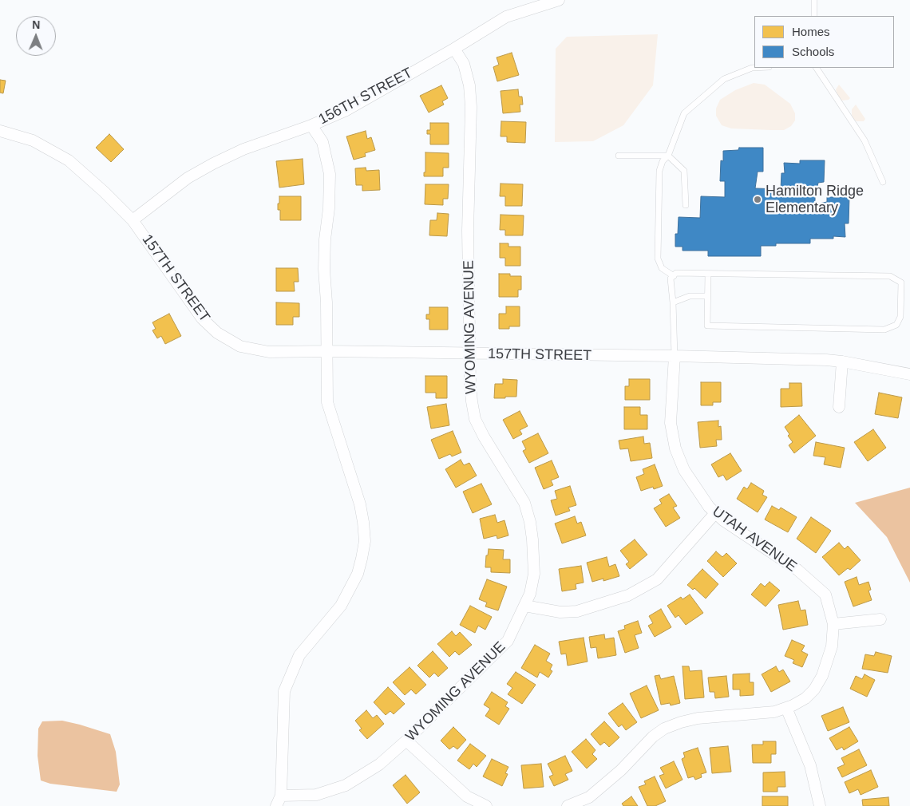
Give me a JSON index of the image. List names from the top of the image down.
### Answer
{
  "streets": {
    "street": [
      "156TH STREET",
      "157TH STREET",
      "WYOMING AVENUE",
      "UTAH AVENUE"
    ]
  },
  "crossings": [
    ["156TH STREET", "157TH STREET"],
    ["156TH STREET", "WYOMING AVENUE"],
    ["157TH STREET", "WYOMING AVENUE"],
    ["157TH STREET", "UTAH AVENUE"]
  ],
  "places": ["Hamilton Ridge Elementary"],
  "legend": ["Homes", "Schools"],
  "north": "top"
}
